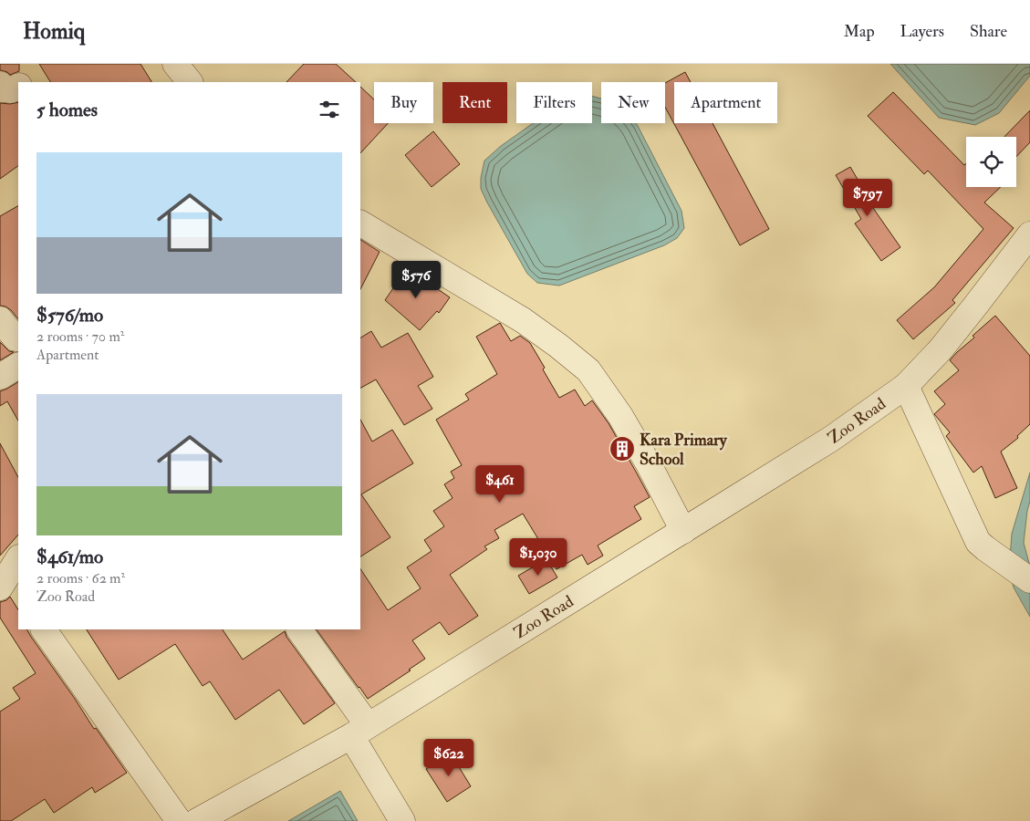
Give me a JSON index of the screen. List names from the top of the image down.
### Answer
{
  "streets": {
    "street": ["Zoo Road"]
  },
  "places": {
    "building": ["Kara Primary School"]
  },
  "page": {
    "header": "Homiq",
    "nav": ["Map", "Layers", "Share"],
    "chip": [
      "Buy",
      "Rent",
      "Filters",
      "New",
      "Apartment"
    ],
    "heading": "5 homes",
    "list": [
      {
        "name": "$576/mo",
        "note": "2 rooms · 70 m² · Apartment"
      },
      {
        "name": "$461/mo",
        "note": "2 rooms · 62 m² · Zoo Road"
      }
    ],
    "price": [
      "$797",
      "$576",
      "$461",
      "$1,030",
      "$622"
    ]
  }
}
